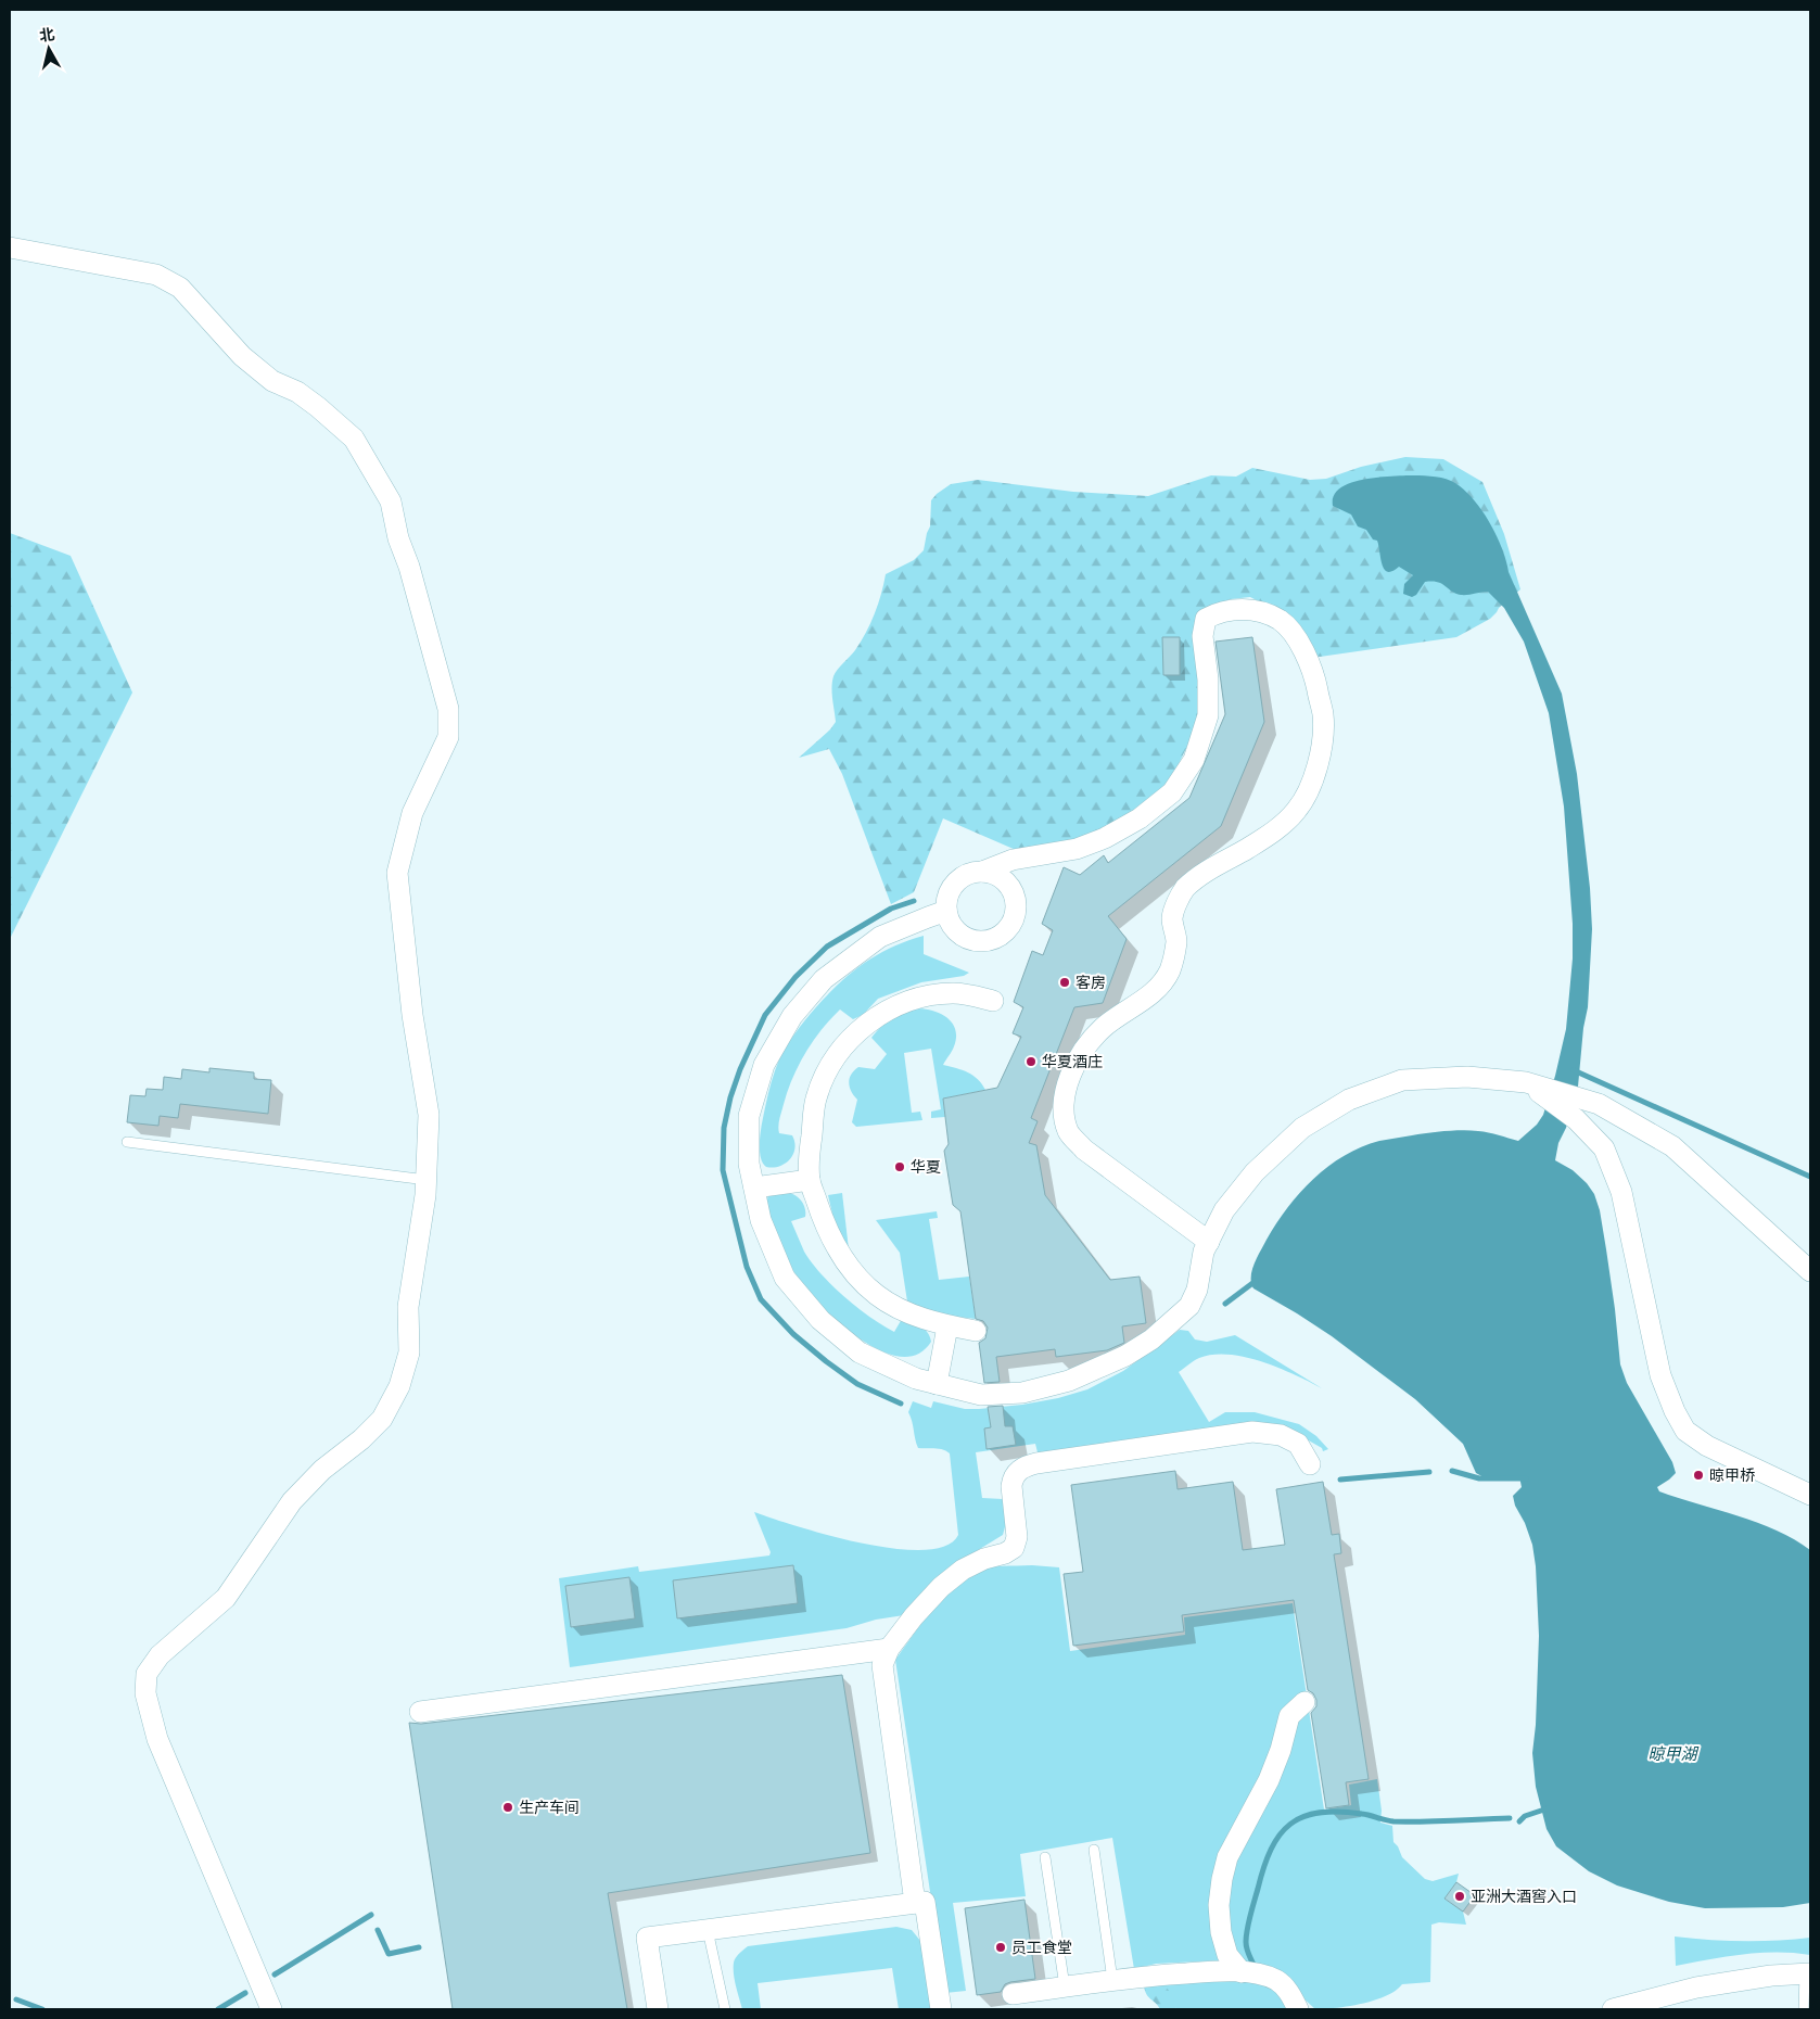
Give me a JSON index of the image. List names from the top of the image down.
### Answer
{
  "water": ["晾甲湖"],
  "places": [
    "客房",
    "华夏酒庄",
    "华夏",
    "晾甲桥",
    "生产车间",
    "亚洲大酒窖入口",
    "员工食堂"
  ],
  "north": "top"
}
